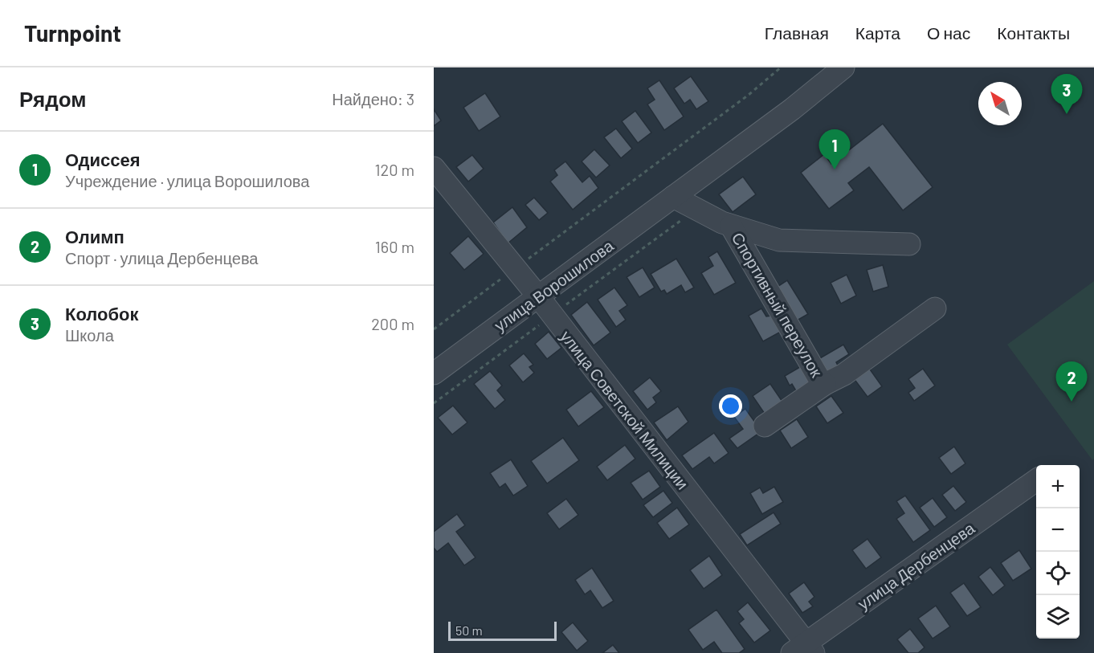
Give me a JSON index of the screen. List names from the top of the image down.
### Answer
{
  "streets": {
    "street": [
      "улица Ворошилова",
      "Спортивный переулок",
      "улица Советской Милиции",
      "улица Дербенцева"
    ]
  },
  "crossings": [
    ["улица Ворошилова", "улица Советской Милиции"],
    ["улица Советской Милиции", "улица Дербенцева"]
  ],
  "scale_bar": "50 m",
  "north": "top left",
  "page": {
    "header": "Turnpoint",
    "nav": [
      "Главная",
      "Карта",
      "О нас",
      "Контакты"
    ],
    "heading": ["Рядом", "Найдено: 3"],
    "pins": ["3", "1", "2"],
    "list": [
      {
        "mark": "1",
        "name": "Одиссея",
        "note": "Учреждение · улица Ворошилова",
        "value": "120 m"
      },
      {
        "mark": "2",
        "name": "Олимп",
        "note": "Спорт · улица Дербенцева",
        "value": "160 m"
      },
      {
        "mark": "3",
        "name": "Колобок",
        "note": "Школа",
        "value": "200 m"
      }
    ],
    "map_buttons": ["+", "−"],
    "scale": "50 m"
  }
}
